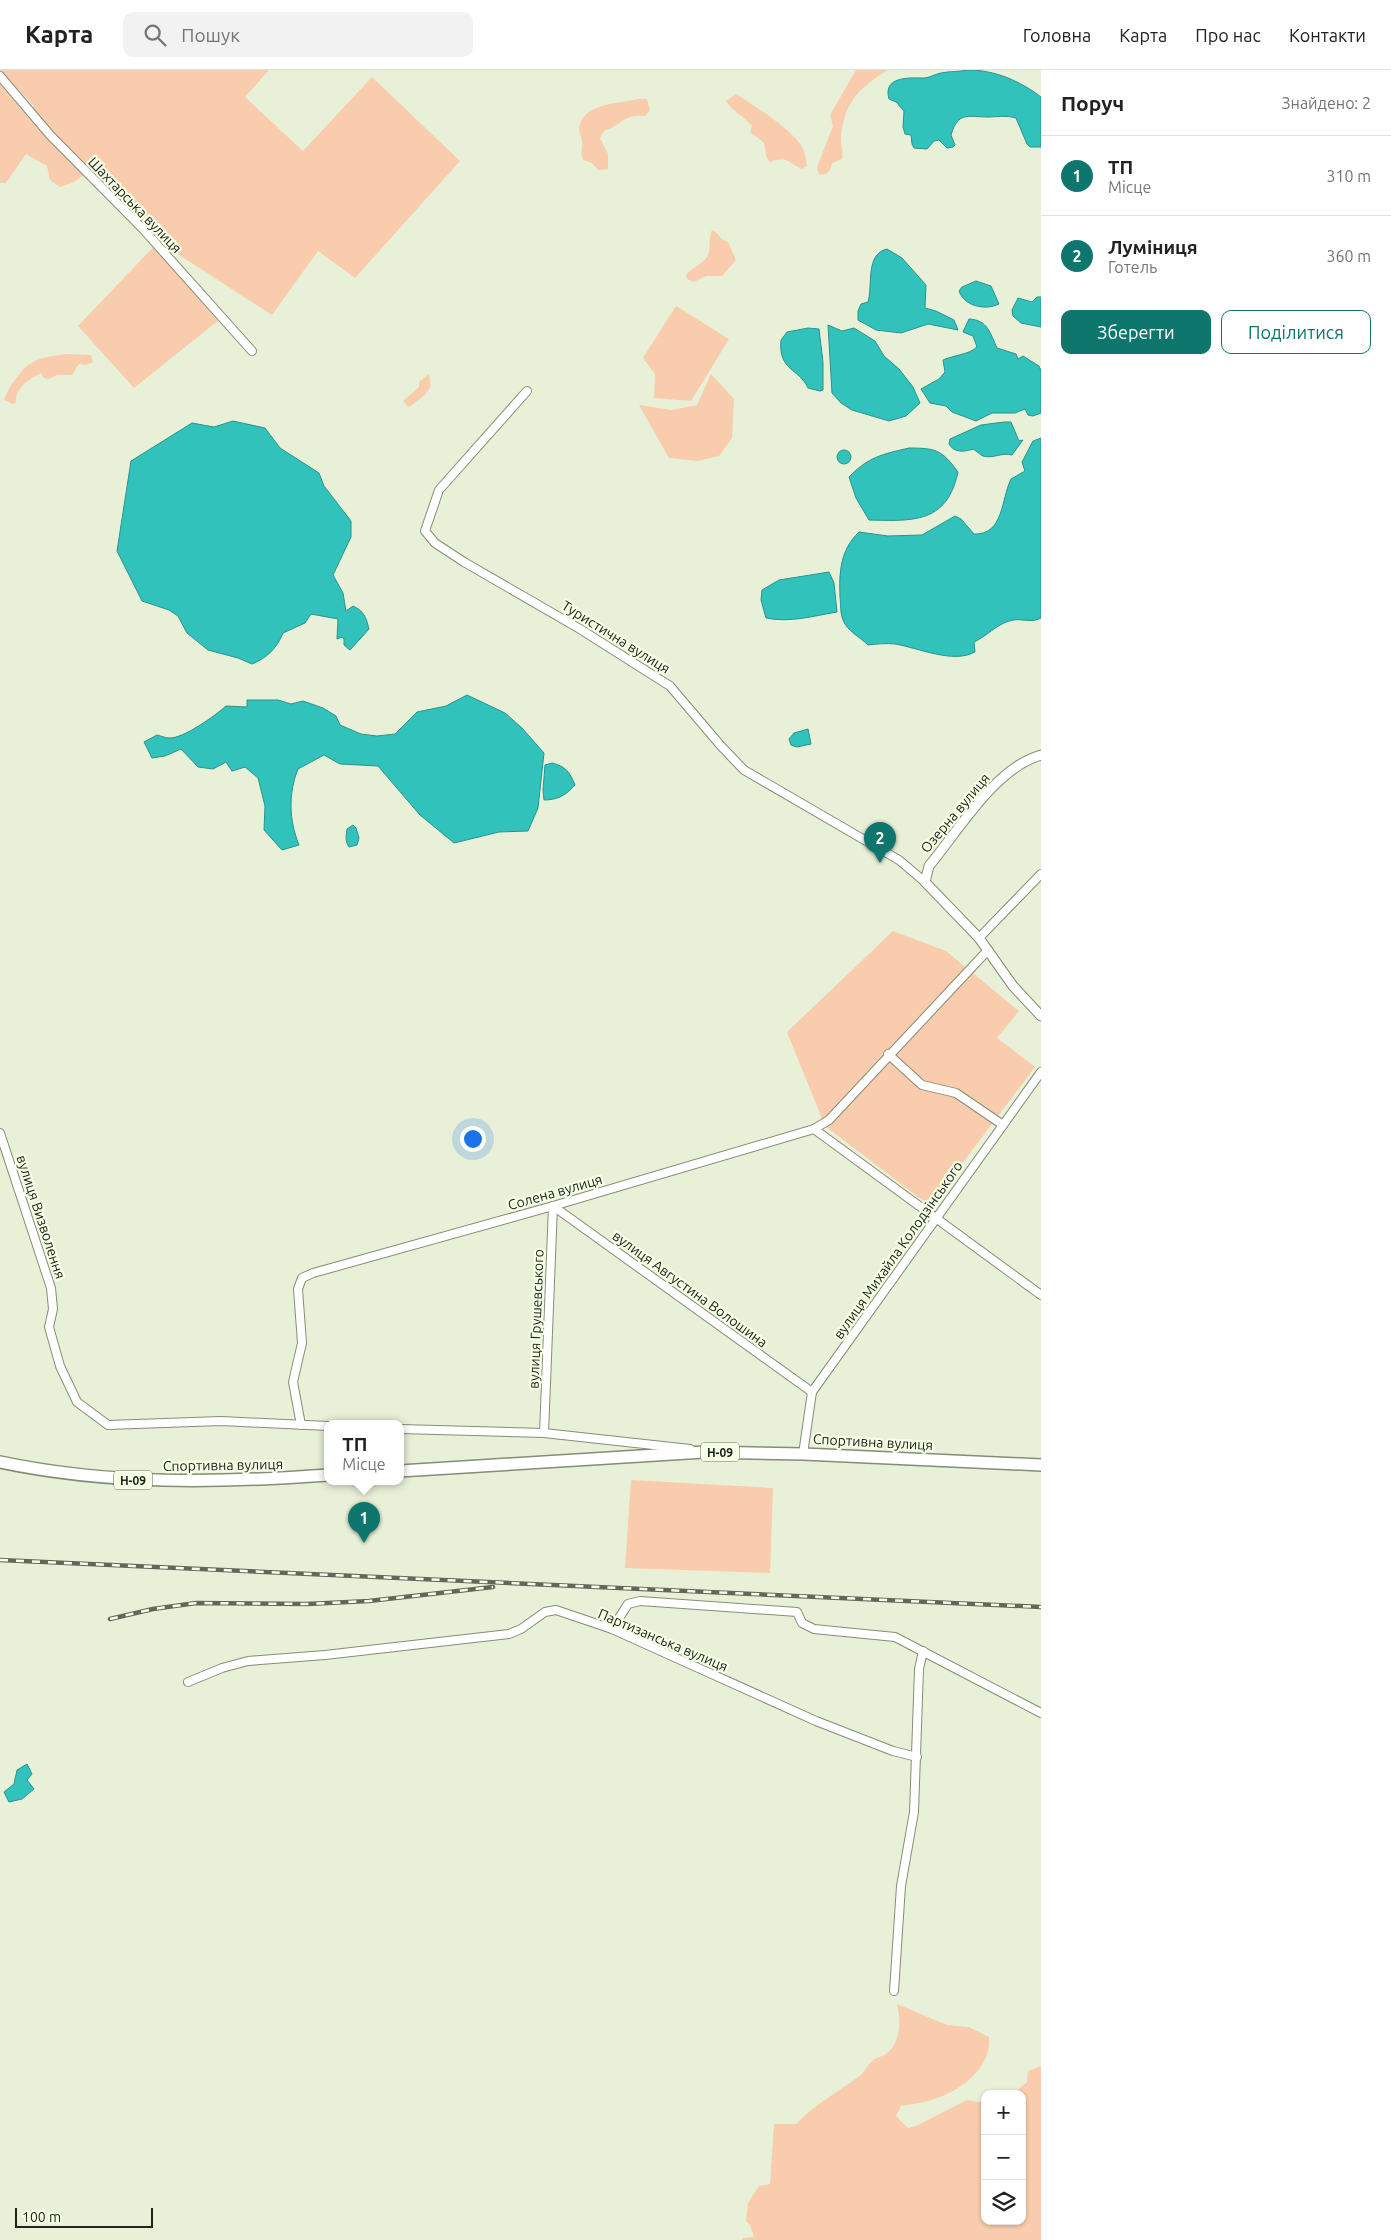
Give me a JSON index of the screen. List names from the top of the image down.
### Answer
{
  "streets": {
    "main road": ["Спортивна вулиця", "Н-09"],
    "street": [
      "Шахтарська вулиця",
      "Туристична вулиця",
      "Озерна вулиця",
      "Солена вулиця",
      "вулиця Визволення",
      "вулиця Михайла Колодзінського",
      "вулиця Августина Волошина",
      "вулиця Грушевського",
      "Партизанська вулиця"
    ]
  },
  "crossings": [
    ["Туристична вулиця", "Озерна вулиця"],
    ["Туристична вулиця", "Солена вулиця"],
    ["Солена вулиця", "вулиця Визволення"],
    ["Солена вулиця", "вулиця Августина Волошина"],
    ["Солена вулиця", "вулиця Грушевського"],
    ["вулиця Михайла Колодзінського", "вулиця Августина Волошина"],
    ["вулиця Михайла Колодзінського", "Спортивна вулиця"],
    ["вулиця Августина Волошина", "вулиця Грушевського"],
    ["вулиця Грушевського", "Спортивна вулиця"]
  ],
  "scale_bar": "100 m",
  "page": {
    "header": "Карта",
    "search": "Пошук",
    "nav": [
      "Головна",
      "Карта",
      "Про нас",
      "Контакти"
    ],
    "heading": ["Поруч", "Знайдено: 2"],
    "list": [
      {
        "mark": "1",
        "name": "ТП",
        "note": "Місце",
        "value": "310 m"
      },
      {
        "mark": "2",
        "name": "Луміниця",
        "note": "Готель",
        "value": "360 m"
      }
    ],
    "buttons": ["Зберегти", "Поділитися"],
    "pins": ["2", "1"],
    "popup": ["ТП", "Місце"],
    "map_buttons": ["+", "−"],
    "scale": "100 m"
  }
}
